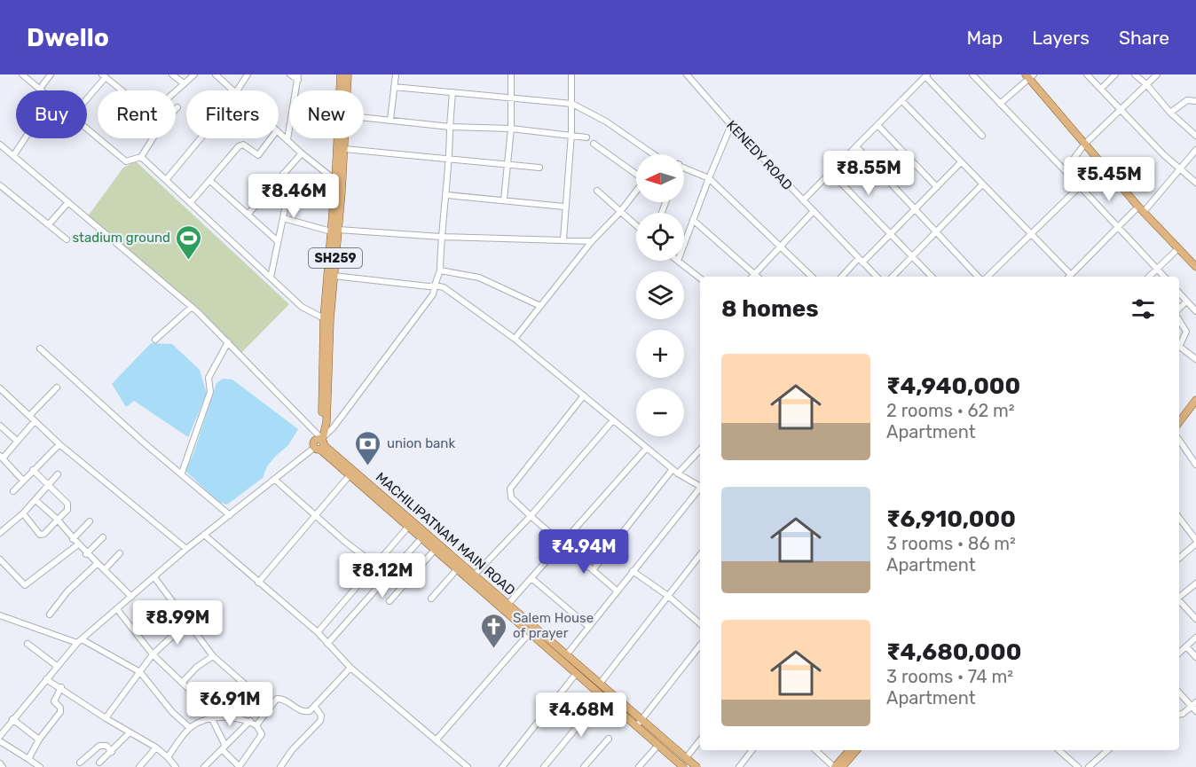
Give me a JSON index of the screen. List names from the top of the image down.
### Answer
{
  "streets": {
    "main road": ["SH259", "MACHILIPATNAM MAIN ROAD"],
    "street": ["KENEDY ROAD"]
  },
  "crossings": [
    ["SH259", "MACHILIPATNAM MAIN ROAD"]
  ],
  "places": {
    "sports": ["stadium ground"],
    "bank": ["union bank"],
    "church": ["Salem House of prayer"]
  },
  "north": "left",
  "page": {
    "header": "Dwello",
    "nav": ["Map", "Layers", "Share"],
    "chip": [
      "Buy",
      "Rent",
      "Filters",
      "New"
    ],
    "price": [
      "₹8.55M",
      "₹5.45M",
      "₹8.46M",
      "₹4.94M",
      "₹8.12M",
      "₹8.99M",
      "₹6.91M",
      "₹4.68M"
    ],
    "map_buttons": ["+", "−"],
    "heading": "8 homes",
    "list": [
      {
        "name": "₹4,940,000",
        "note": "2 rooms · 62 m² · Apartment"
      },
      {
        "name": "₹6,910,000",
        "note": "3 rooms · 86 m² · Apartment"
      },
      {
        "name": "₹4,680,000",
        "note": "3 rooms · 74 m² · Apartment"
      }
    ]
  }
}
